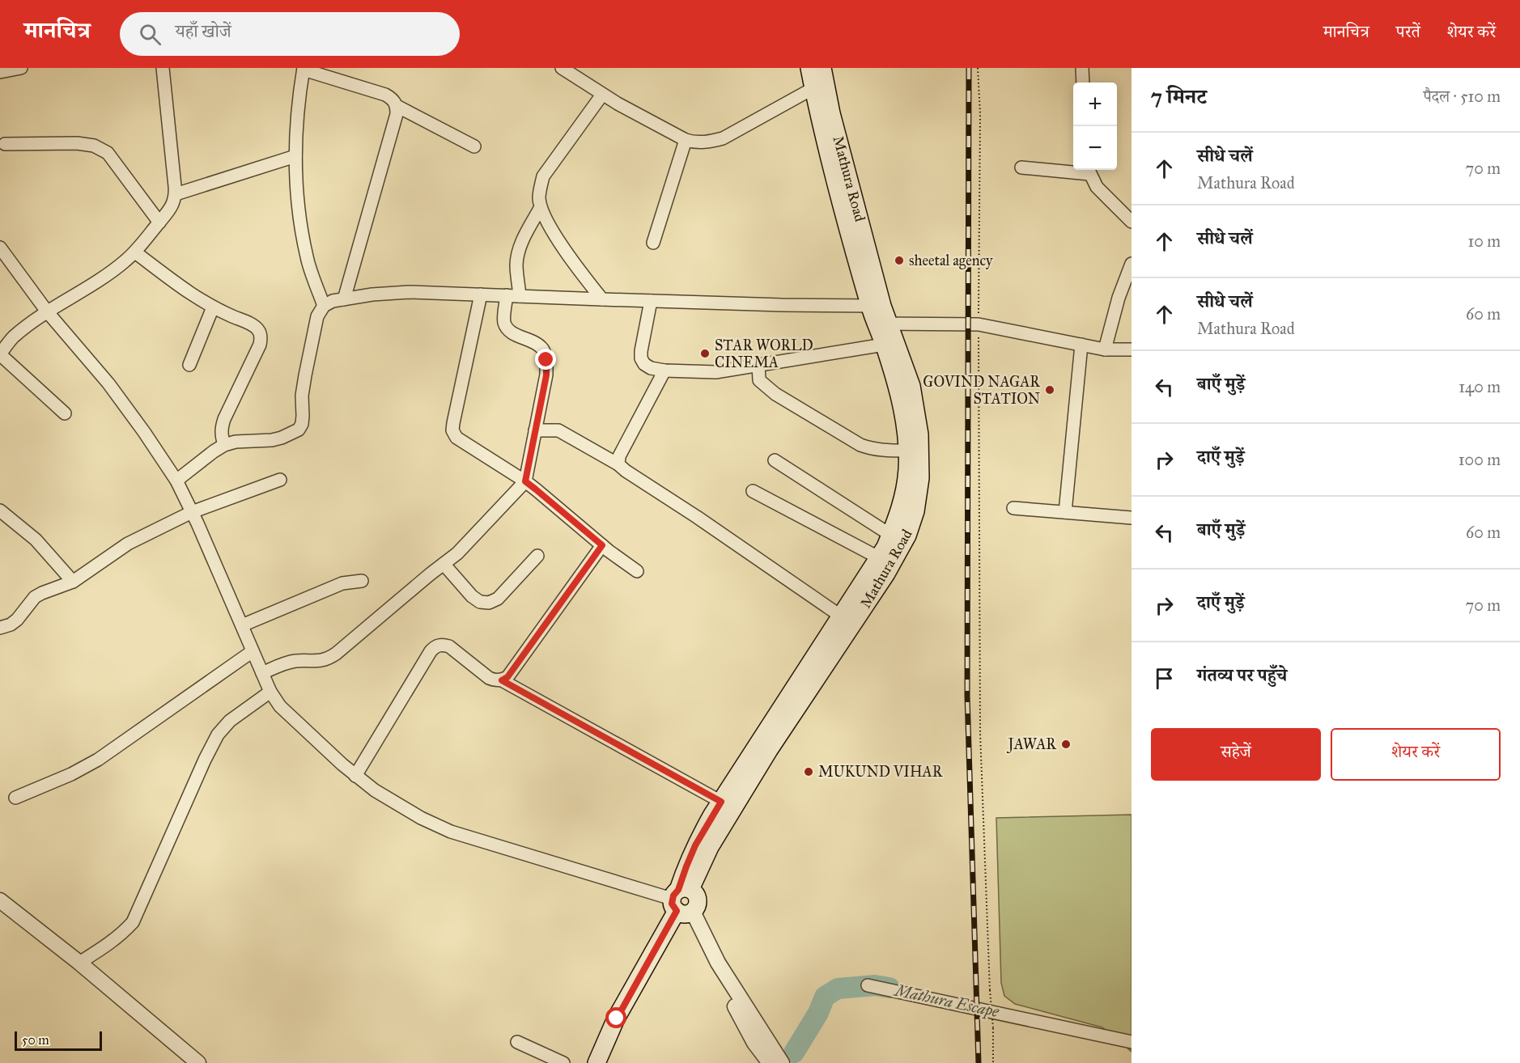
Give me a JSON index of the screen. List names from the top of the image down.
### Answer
{
  "streets": {
    "main road": ["Mathura Road"]
  },
  "water": ["Mathura Escape"],
  "places": [
    "sheetal agency",
    "STAR WORLD CINEMA",
    "GOVIND NAGAR STATION",
    "JAWAR",
    "MUKUND VIHAR"
  ],
  "scale_bar": "50 m",
  "page": {
    "header": "मानचित्र",
    "search": "यहाँ खोजें",
    "nav": ["मानचित्र", "परतें", "शेयर करें"],
    "heading": ["7 मिनट", "पैदल · 510 m"],
    "map_buttons": ["+", "−"],
    "list": [
      ["सीधे चलें", "Mathura Road", "70 m"],
      ["सीधे चलें", "10 m"],
      ["सीधे चलें", "Mathura Road", "60 m"],
      ["बाएँ मुड़ें", "140 m"],
      ["दाएँ मुड़ें", "100 m"],
      ["बाएँ मुड़ें", "60 m"],
      ["दाएँ मुड़ें", "70 m"],
      "गंतव्य पर पहुँचे"
    ],
    "buttons": ["सहेजें", "शेयर करें"],
    "scale": "50 m"
  }
}
